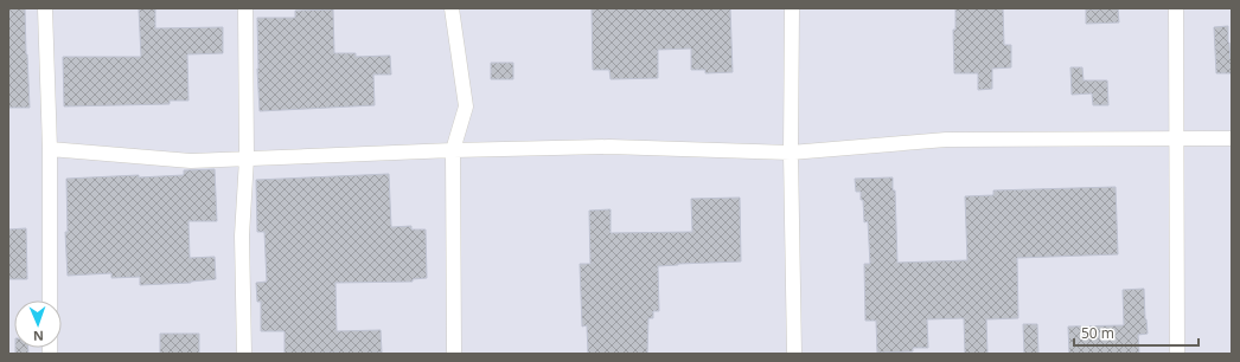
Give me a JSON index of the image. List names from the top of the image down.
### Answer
{
  "scale_bar": "50 m",
  "north": "bottom"
}
